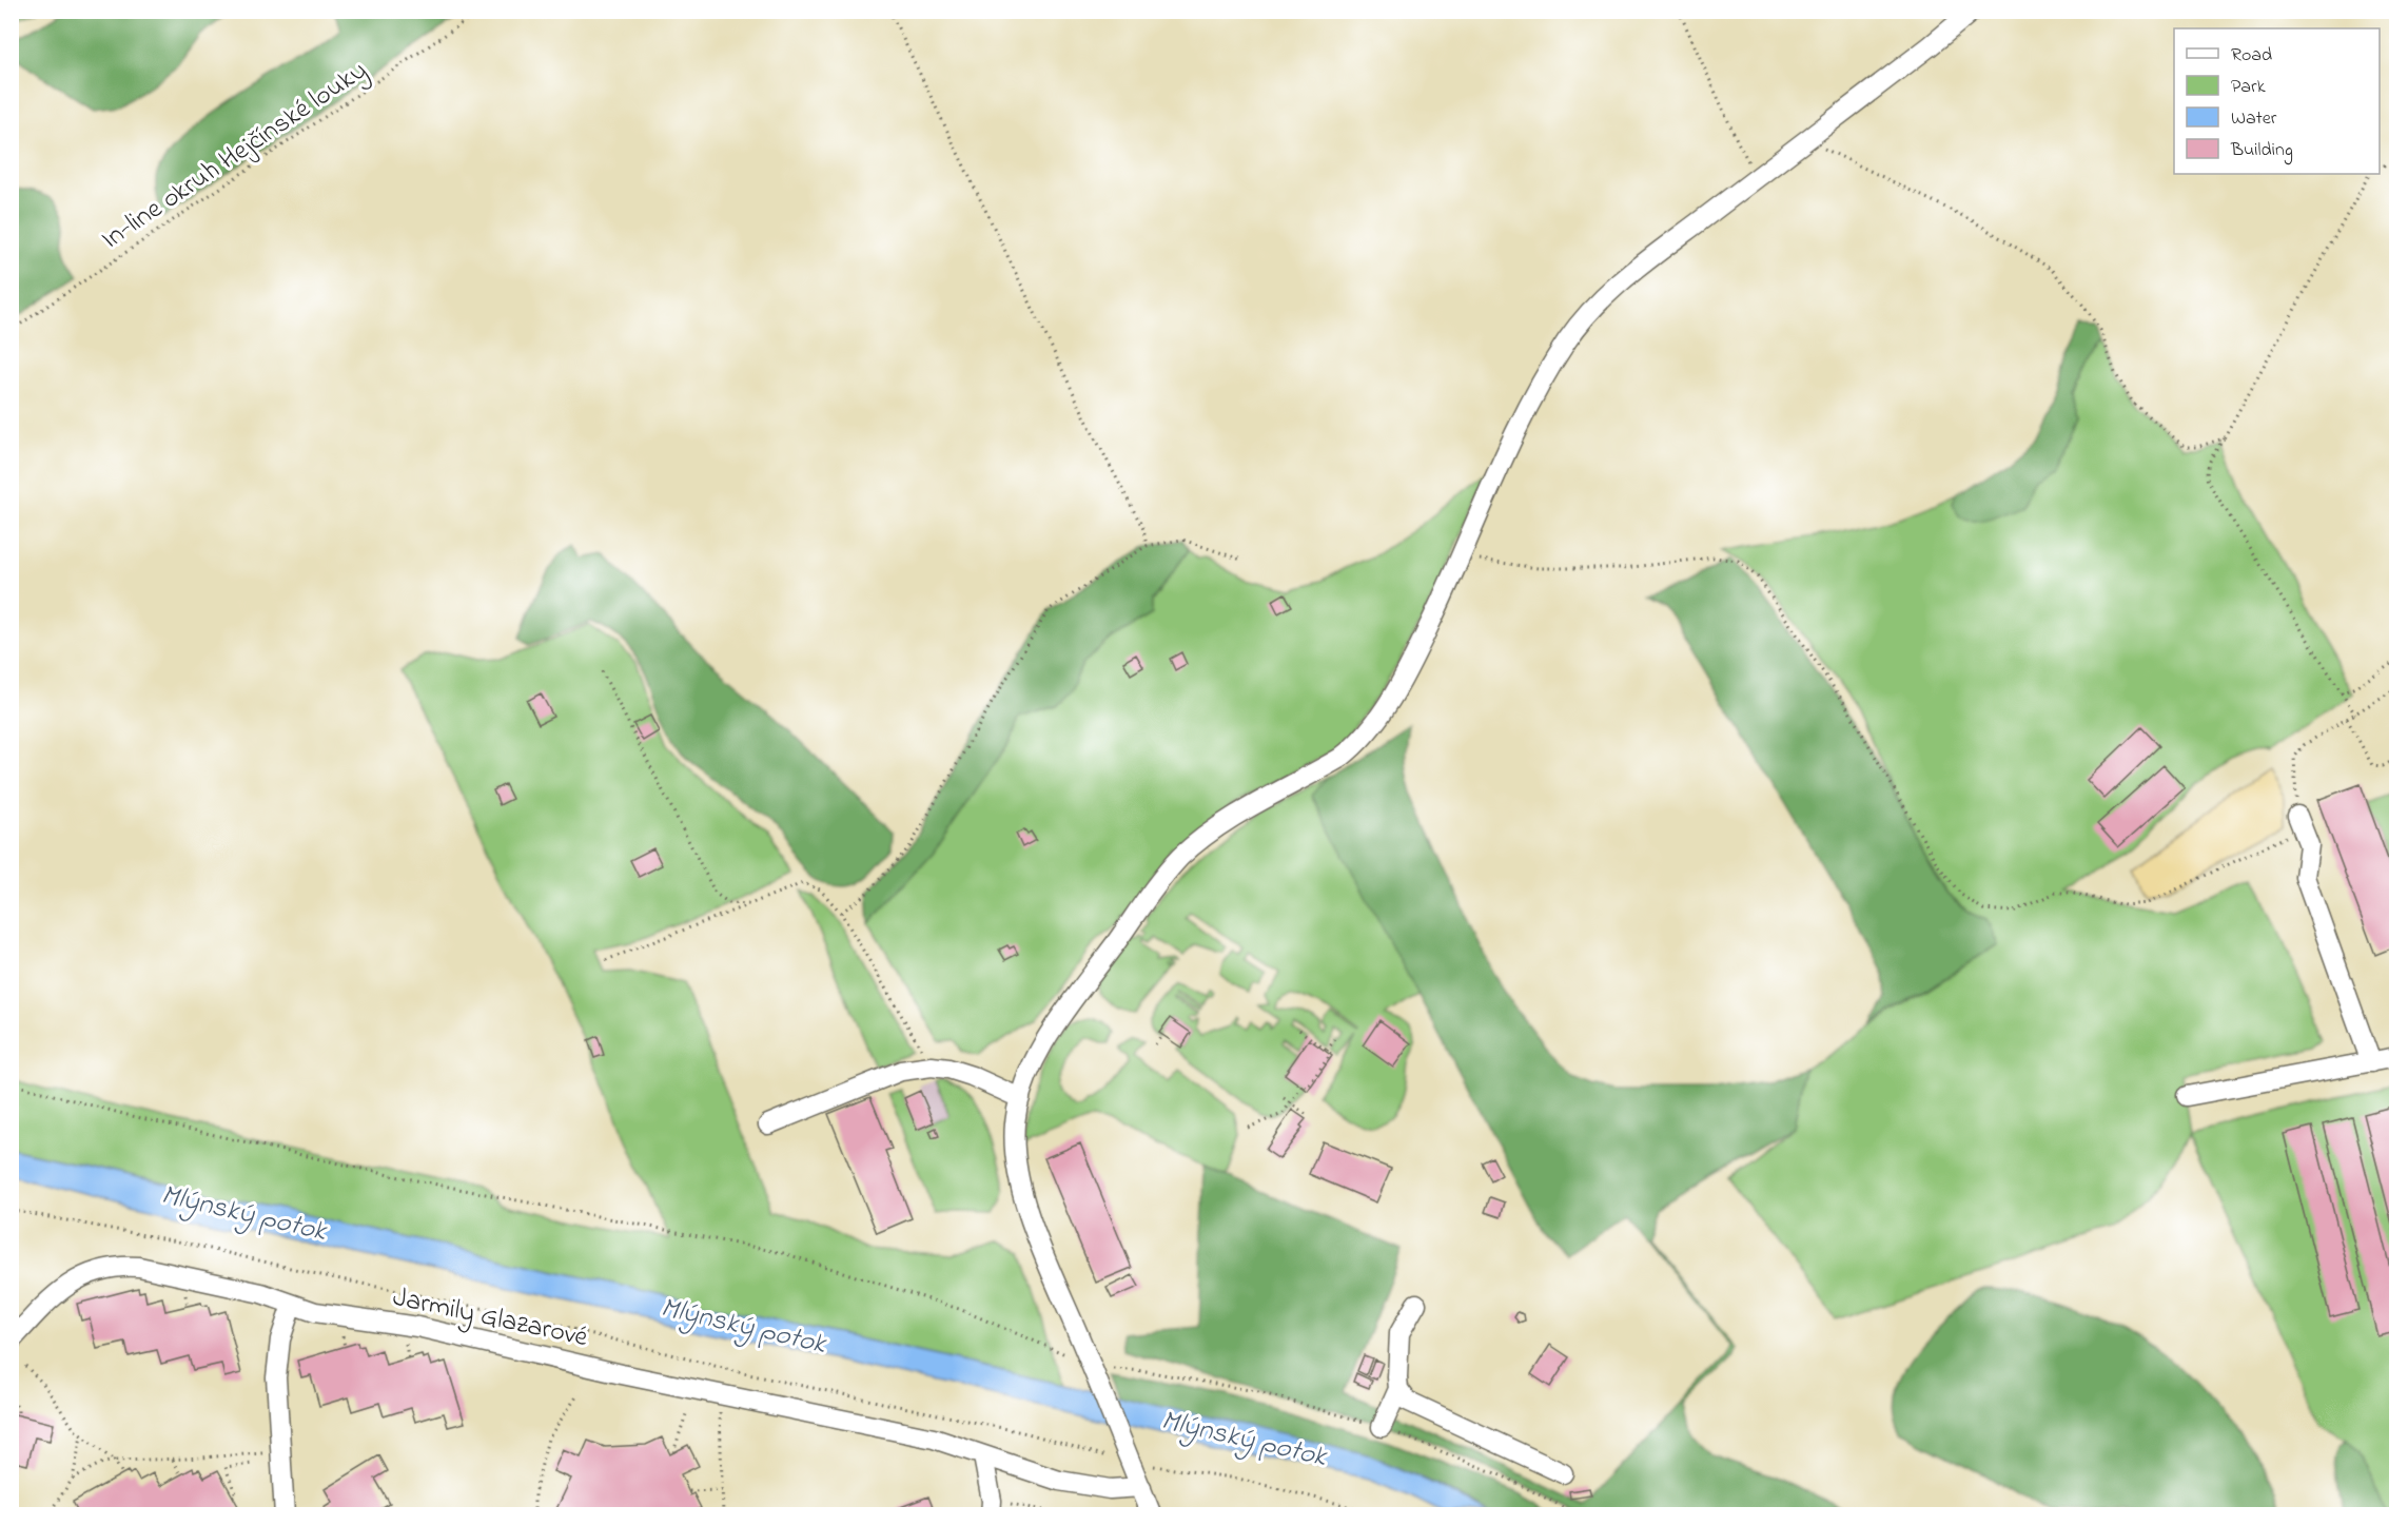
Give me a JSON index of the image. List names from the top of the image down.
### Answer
{
  "streets": {
    "street": ["Jarmily Glazarové"],
    "path": ["In-line okruh Hejčínské louky"]
  },
  "water": ["Mlýnský potok"],
  "legend": [
    "Road",
    "Park",
    "Water",
    "Building"
  ]
}
